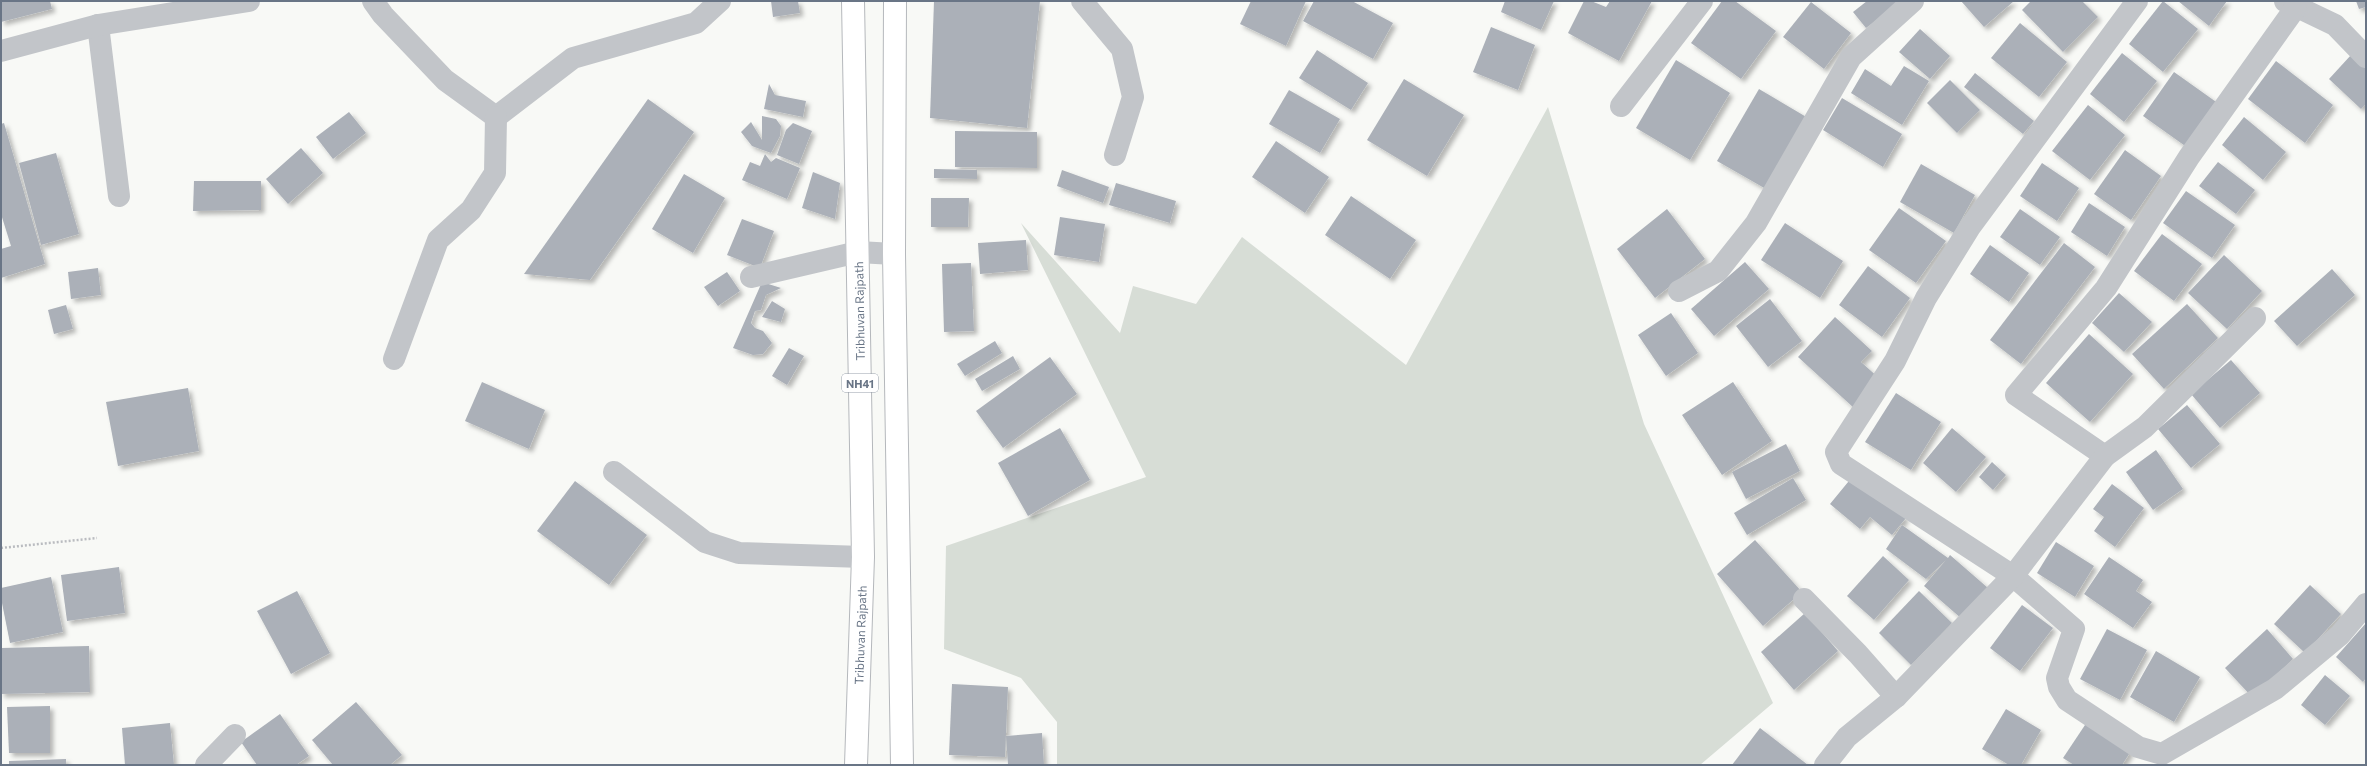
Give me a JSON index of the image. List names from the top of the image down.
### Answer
{
  "streets": {
    "highway": ["Tribhuvan Rajpath", "NH41"]
  }
}
